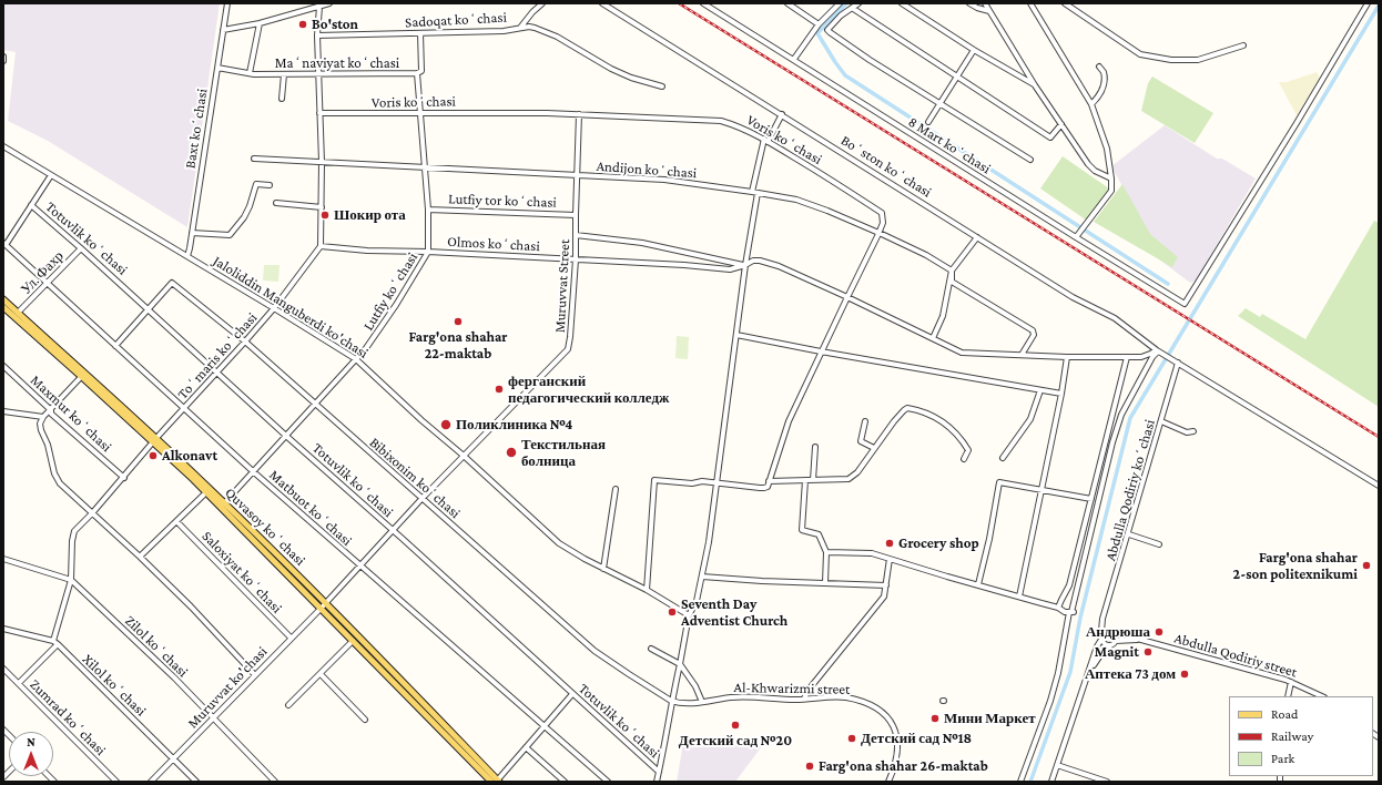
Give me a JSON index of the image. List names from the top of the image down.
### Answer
{
  "streets": {
    "main road": ["Quvasoy koʻchasi"],
    "street": [
      "Sadoqat koʻchasi",
      "Maʻnaviyat koʻchasi",
      "Voris koʻchasi",
      "Baxt koʻchasi",
      "8 Mart koʻchasi",
      "Boʻston koʻchasi",
      "Andijon koʻchasi",
      "Lutfiy tor koʻchasi",
      "Totuvlik koʻchasi",
      "Olmos koʻchasi",
      "Ул. Фахр",
      "Muruvvat Street",
      "Lutfiy koʻchasi",
      "Jaloliddin Manguberdi ko'chasi",
      "Toʻmaris koʻchasi",
      "Maxmur koʻchasi",
      "Bibixonim koʻchasi",
      "Abdulla Qodiriy koʻchasi",
      "Matbuot koʻchasi",
      "Saloxiyat koʻchasi",
      "Zilol koʻchasi",
      "Abdulla Qodiriy street",
      "Xilol koʻchasi",
      "Muruvvat ko'chasi",
      "Al-Khwarizmi street",
      "Zumrad koʻchasi"
    ]
  },
  "crossings": [
    ["Maʻnaviyat koʻchasi", "Voris koʻchasi"],
    ["Maʻnaviyat koʻchasi", "Baxt koʻchasi"],
    ["Maʻnaviyat koʻchasi", "Lutfiy koʻchasi"],
    ["Voris koʻchasi", "Andijon koʻchasi"],
    ["Voris koʻchasi", "Olmos koʻchasi"],
    ["Voris koʻchasi", "Muruvvat Street"],
    ["Voris koʻchasi", "Lutfiy koʻchasi"],
    ["Baxt koʻchasi", "Jaloliddin Manguberdi ko'chasi"],
    ["Boʻston koʻchasi", "Olmos koʻchasi"],
    ["Boʻston koʻchasi", "Abdulla Qodiriy koʻchasi"],
    ["Andijon koʻchasi", "Muruvvat Street"],
    ["Andijon koʻchasi", "Lutfiy koʻchasi"],
    ["Lutfiy tor koʻchasi", "Muruvvat Street"],
    ["Lutfiy tor koʻchasi", "Lutfiy koʻchasi"],
    ["Totuvlik koʻchasi", "Ул. Фахр"],
    ["Totuvlik koʻchasi", "Muruvvat Street"],
    ["Totuvlik koʻchasi", "Lutfiy koʻchasi"],
    ["Totuvlik koʻchasi", "Toʻmaris koʻchasi"],
    ["Totuvlik koʻchasi", "Bibixonim koʻchasi"],
    ["Olmos koʻchasi", "Muruvvat Street"],
    ["Olmos koʻchasi", "Lutfiy koʻchasi"],
    ["Olmos koʻchasi", "Toʻmaris koʻchasi"],
    ["Ул. Фахр", "Matbuot koʻchasi"],
    ["Ул. Фахр", "Quvasoy koʻchasi"],
    ["Muruvvat Street", "Jaloliddin Manguberdi ko'chasi"],
    ["Muruvvat Street", "Bibixonim koʻchasi"],
    ["Muruvvat Street", "Matbuot koʻchasi"],
    ["Muruvvat Street", "Quvasoy koʻchasi"],
    ["Muruvvat Street", "Muruvvat ko'chasi"],
    ["Lutfiy koʻchasi", "Jaloliddin Manguberdi ko'chasi"],
    ["Lutfiy koʻchasi", "Bibixonim koʻchasi"],
    ["Lutfiy koʻchasi", "Matbuot koʻchasi"],
    ["Lutfiy koʻchasi", "Quvasoy koʻchasi"],
    ["Jaloliddin Manguberdi ko'chasi", "Toʻmaris koʻchasi"],
    ["Toʻmaris koʻchasi", "Maxmur koʻchasi"],
    ["Toʻmaris koʻchasi", "Bibixonim koʻchasi"],
    ["Toʻmaris koʻchasi", "Matbuot koʻchasi"],
    ["Toʻmaris koʻchasi", "Quvasoy koʻchasi"],
    ["Toʻmaris koʻchasi", "Zilol koʻchasi"],
    ["Toʻmaris koʻchasi", "Xilol koʻchasi"],
    ["Bibixonim koʻchasi", "Al-Khwarizmi street"],
    ["Quvasoy koʻchasi", "Muruvvat ko'chasi"],
    ["Saloxiyat koʻchasi", "Muruvvat ko'chasi"],
    ["Zilol koʻchasi", "Muruvvat ko'chasi"],
    ["Xilol koʻchasi", "Muruvvat ko'chasi"]
  ],
  "places": [
    "Bo'ston",
    "Шокир ота",
    "Farg'ona shahar 22-maktab",
    "ферганский педагогический колледж",
    "Поликлиника №4",
    "Текстильная болница",
    "Alkonavt",
    "Grocery shop",
    "Farg'ona shahar 2-son politexnikumi",
    "Seventh Day Adventist Church",
    "Андрюша",
    "Magnit",
    "Аптека 73 дом",
    "Мини Маркет",
    "Детский сад №20",
    "Детский сад №18",
    "Farg'ona shahar 26-maktab"
  ],
  "legend": ["Road", "Railway", "Park"],
  "north": "top"
}
